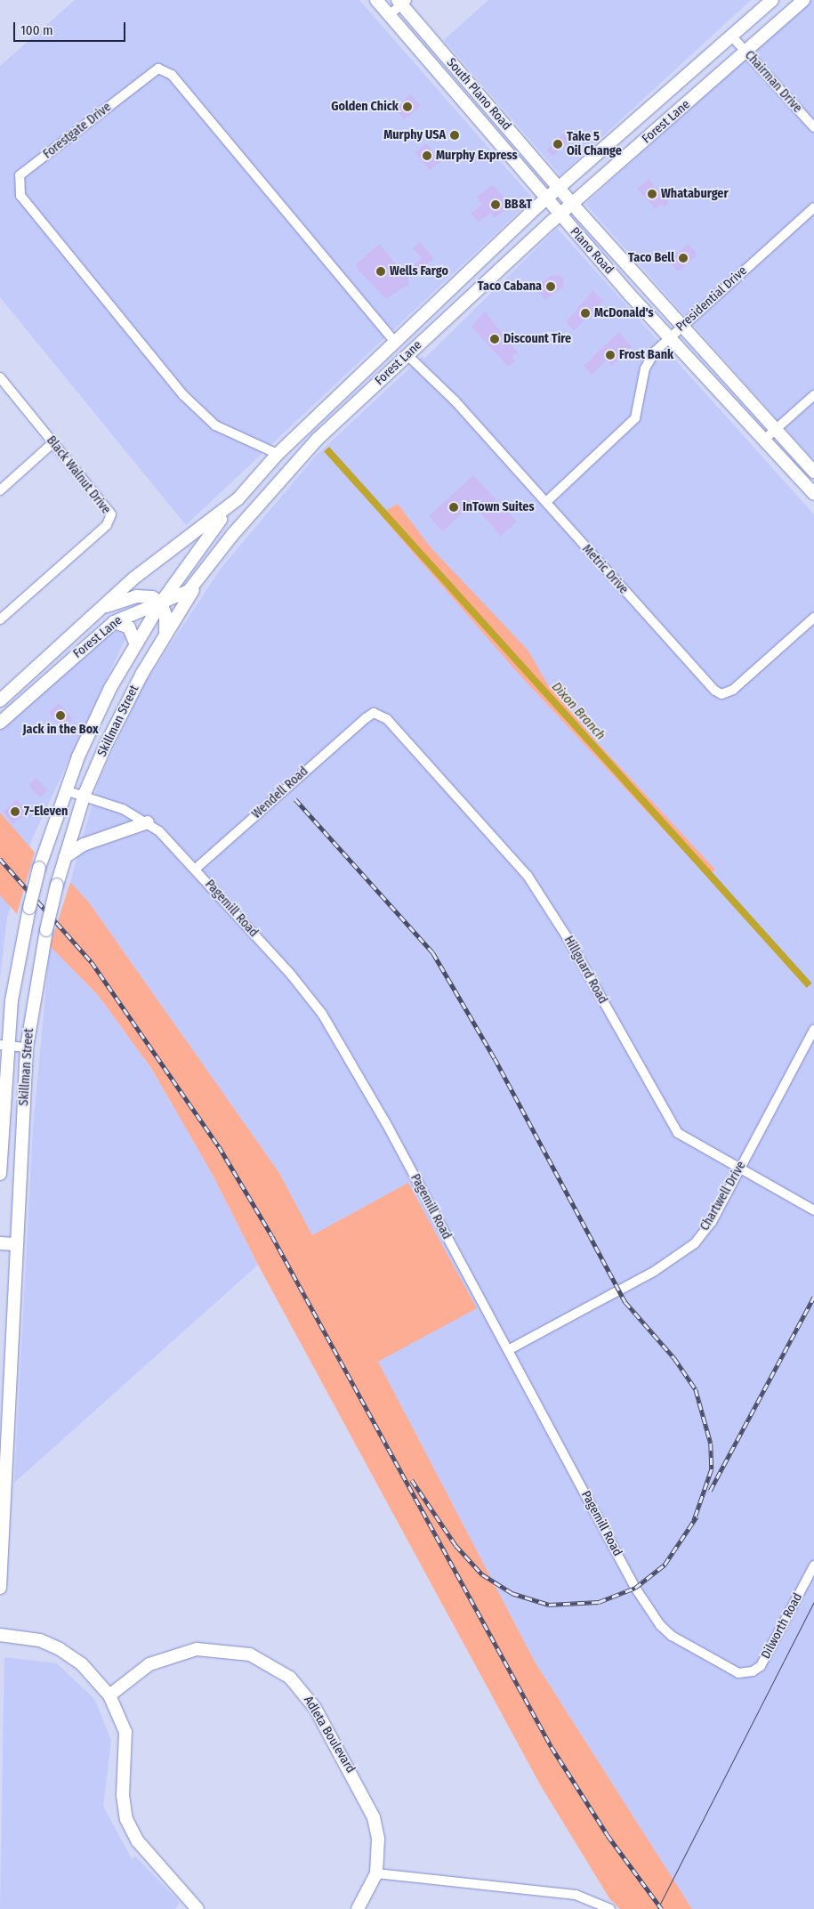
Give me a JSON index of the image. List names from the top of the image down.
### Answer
{
  "streets": {
    "main road": [
      "South Plano Road",
      "Forest Lane",
      "Plano Road",
      "Skillman Street",
      "Adleta Boulevard"
    ],
    "street": [
      "Chairman Drive",
      "Forestgate Drive",
      "Presidential Drive",
      "Black Walnut Drive",
      "Metric Drive",
      "Wendell Road",
      "Pagemill Road",
      "Hillguard Road",
      "Chartwell Drive",
      "Dilworth Road"
    ]
  },
  "crossings": [
    ["Chairman Drive", "Forest Lane"],
    ["South Plano Road", "Forest Lane"],
    ["South Plano Road", "Plano Road"],
    ["Forest Lane", "Forestgate Drive"],
    ["Forest Lane", "Plano Road"],
    ["Forest Lane", "Metric Drive"],
    ["Forest Lane", "Skillman Street"],
    ["Plano Road", "Presidential Drive"],
    ["Presidential Drive", "Metric Drive"],
    ["Skillman Street", "Pagemill Road"],
    ["Wendell Road", "Pagemill Road"],
    ["Wendell Road", "Hillguard Road"],
    ["Pagemill Road", "Chartwell Drive"],
    ["Pagemill Road", "Dilworth Road"],
    ["Hillguard Road", "Chartwell Drive"]
  ],
  "water": ["Dixon Branch"],
  "places": [
    "Golden Chick",
    "Murphy USA",
    "Take 5 Oil Change",
    "Murphy Express",
    "Whataburger",
    "BB&T",
    "Taco Bell",
    "Wells Fargo",
    "Taco Cabana",
    "McDonald's",
    "Discount Tire",
    "Frost Bank",
    "InTown Suites",
    "Jack in the Box",
    "7-Eleven"
  ],
  "scale_bar": "100 m"
}
